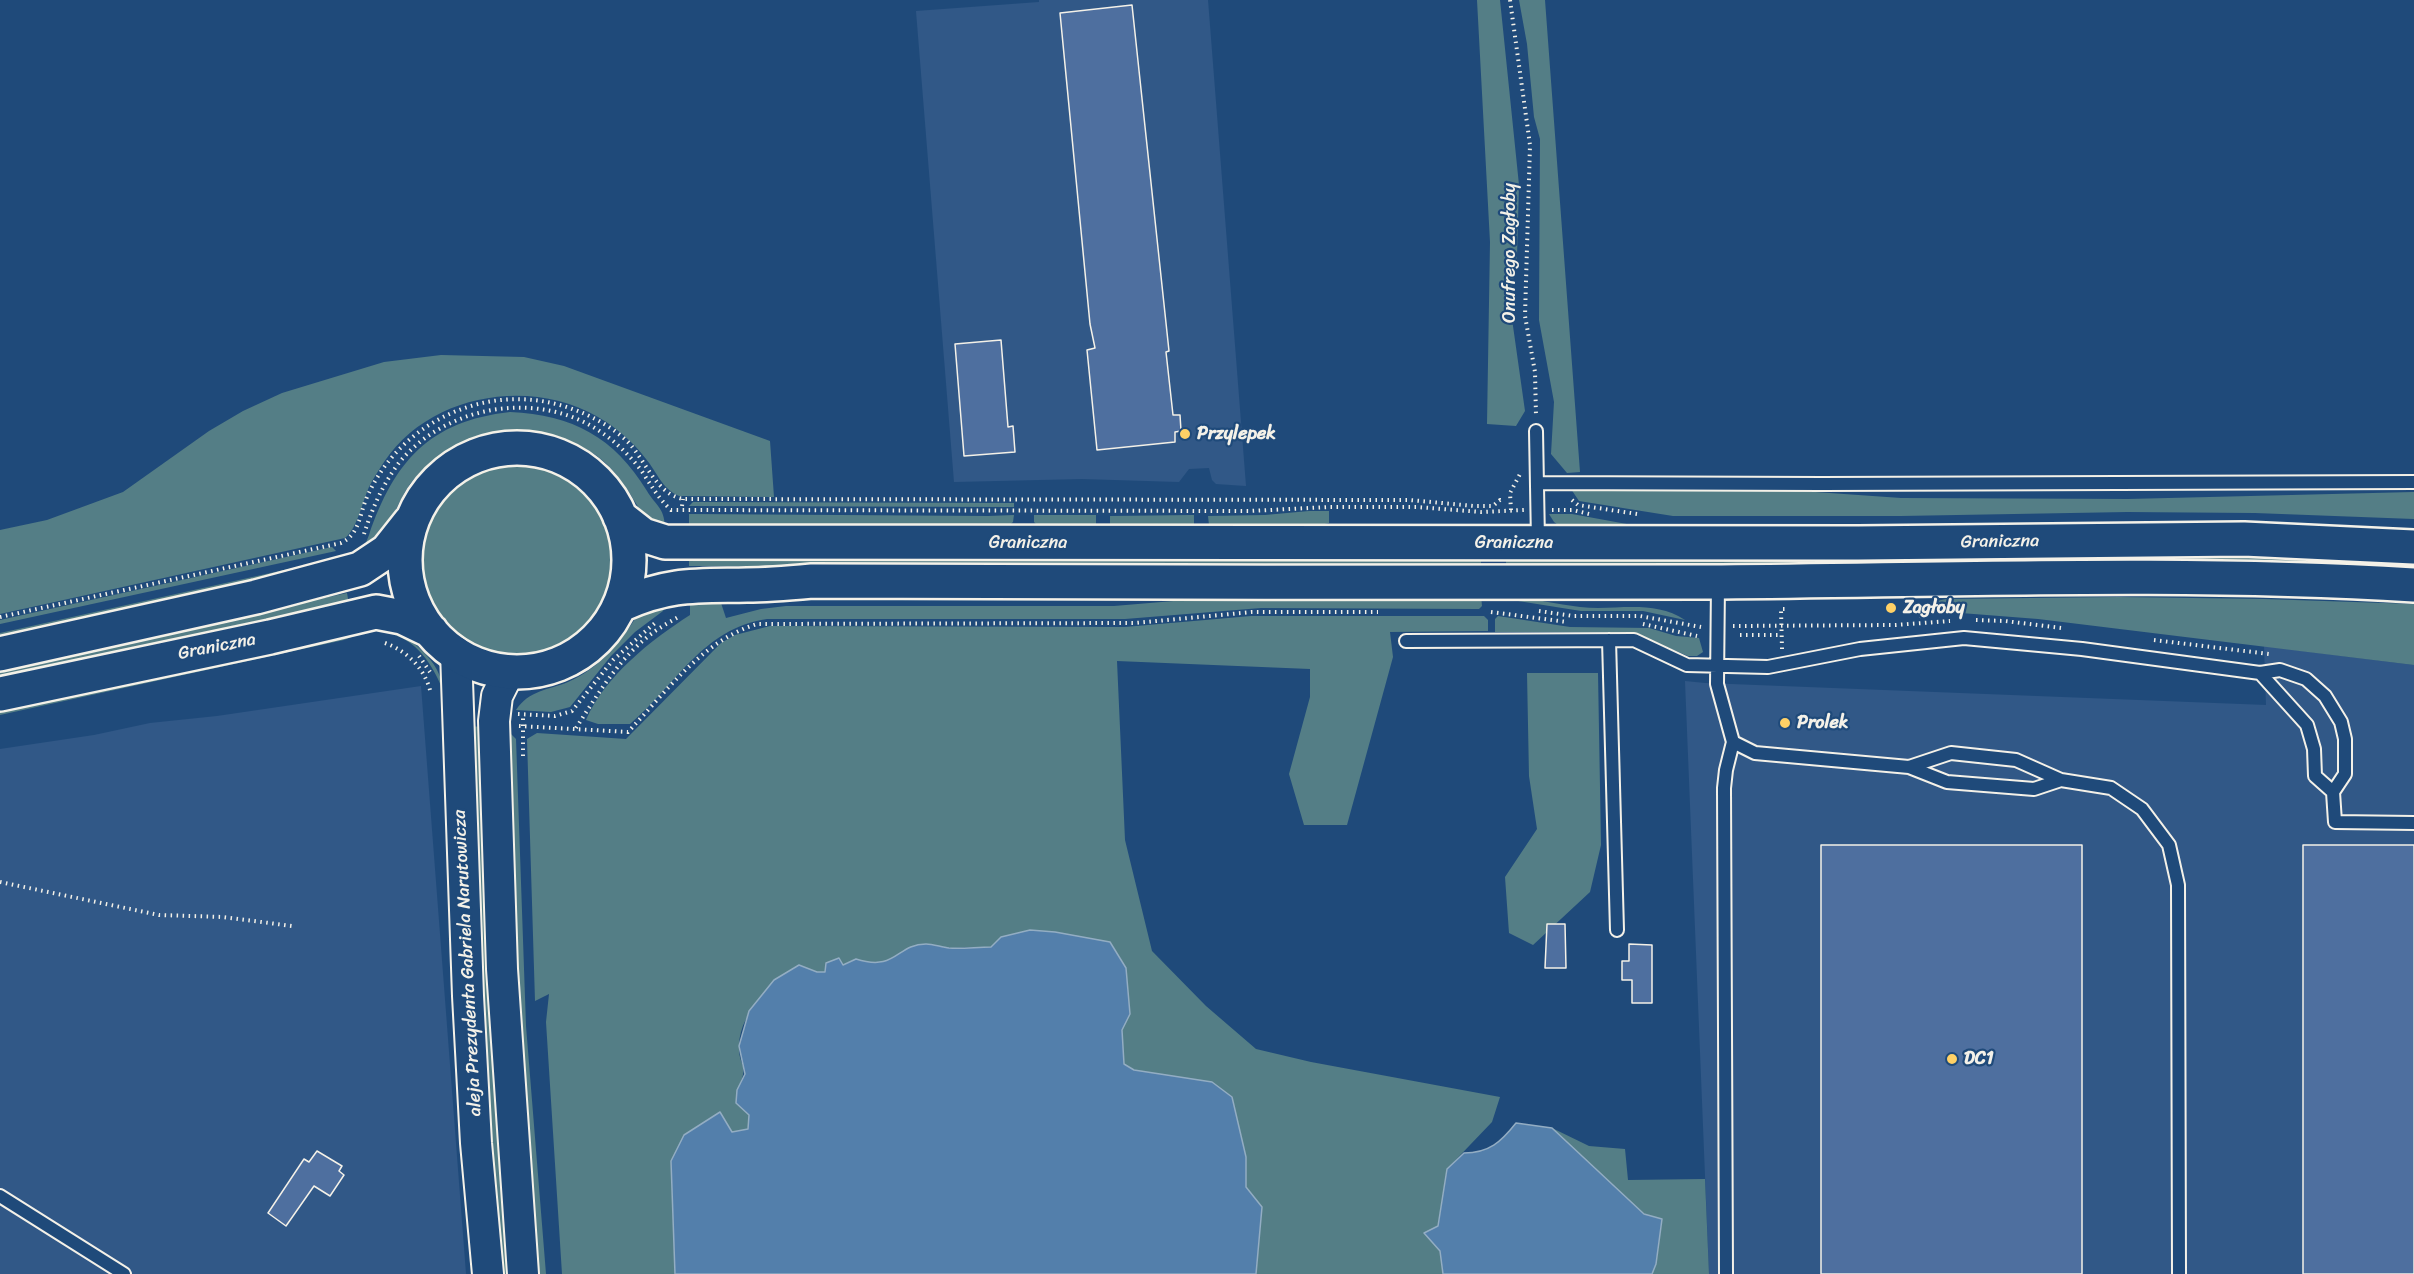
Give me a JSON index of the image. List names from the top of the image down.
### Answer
{
  "streets": {
    "main road": ["Graniczna"],
    "street": ["aleja Prezydenta Gabriela Narutowicza"],
    "path": ["Onufrego Zagłoby"]
  },
  "places": [
    "Przylepek",
    "Zagłoby",
    "Prolek",
    "DC1"
  ]
}
